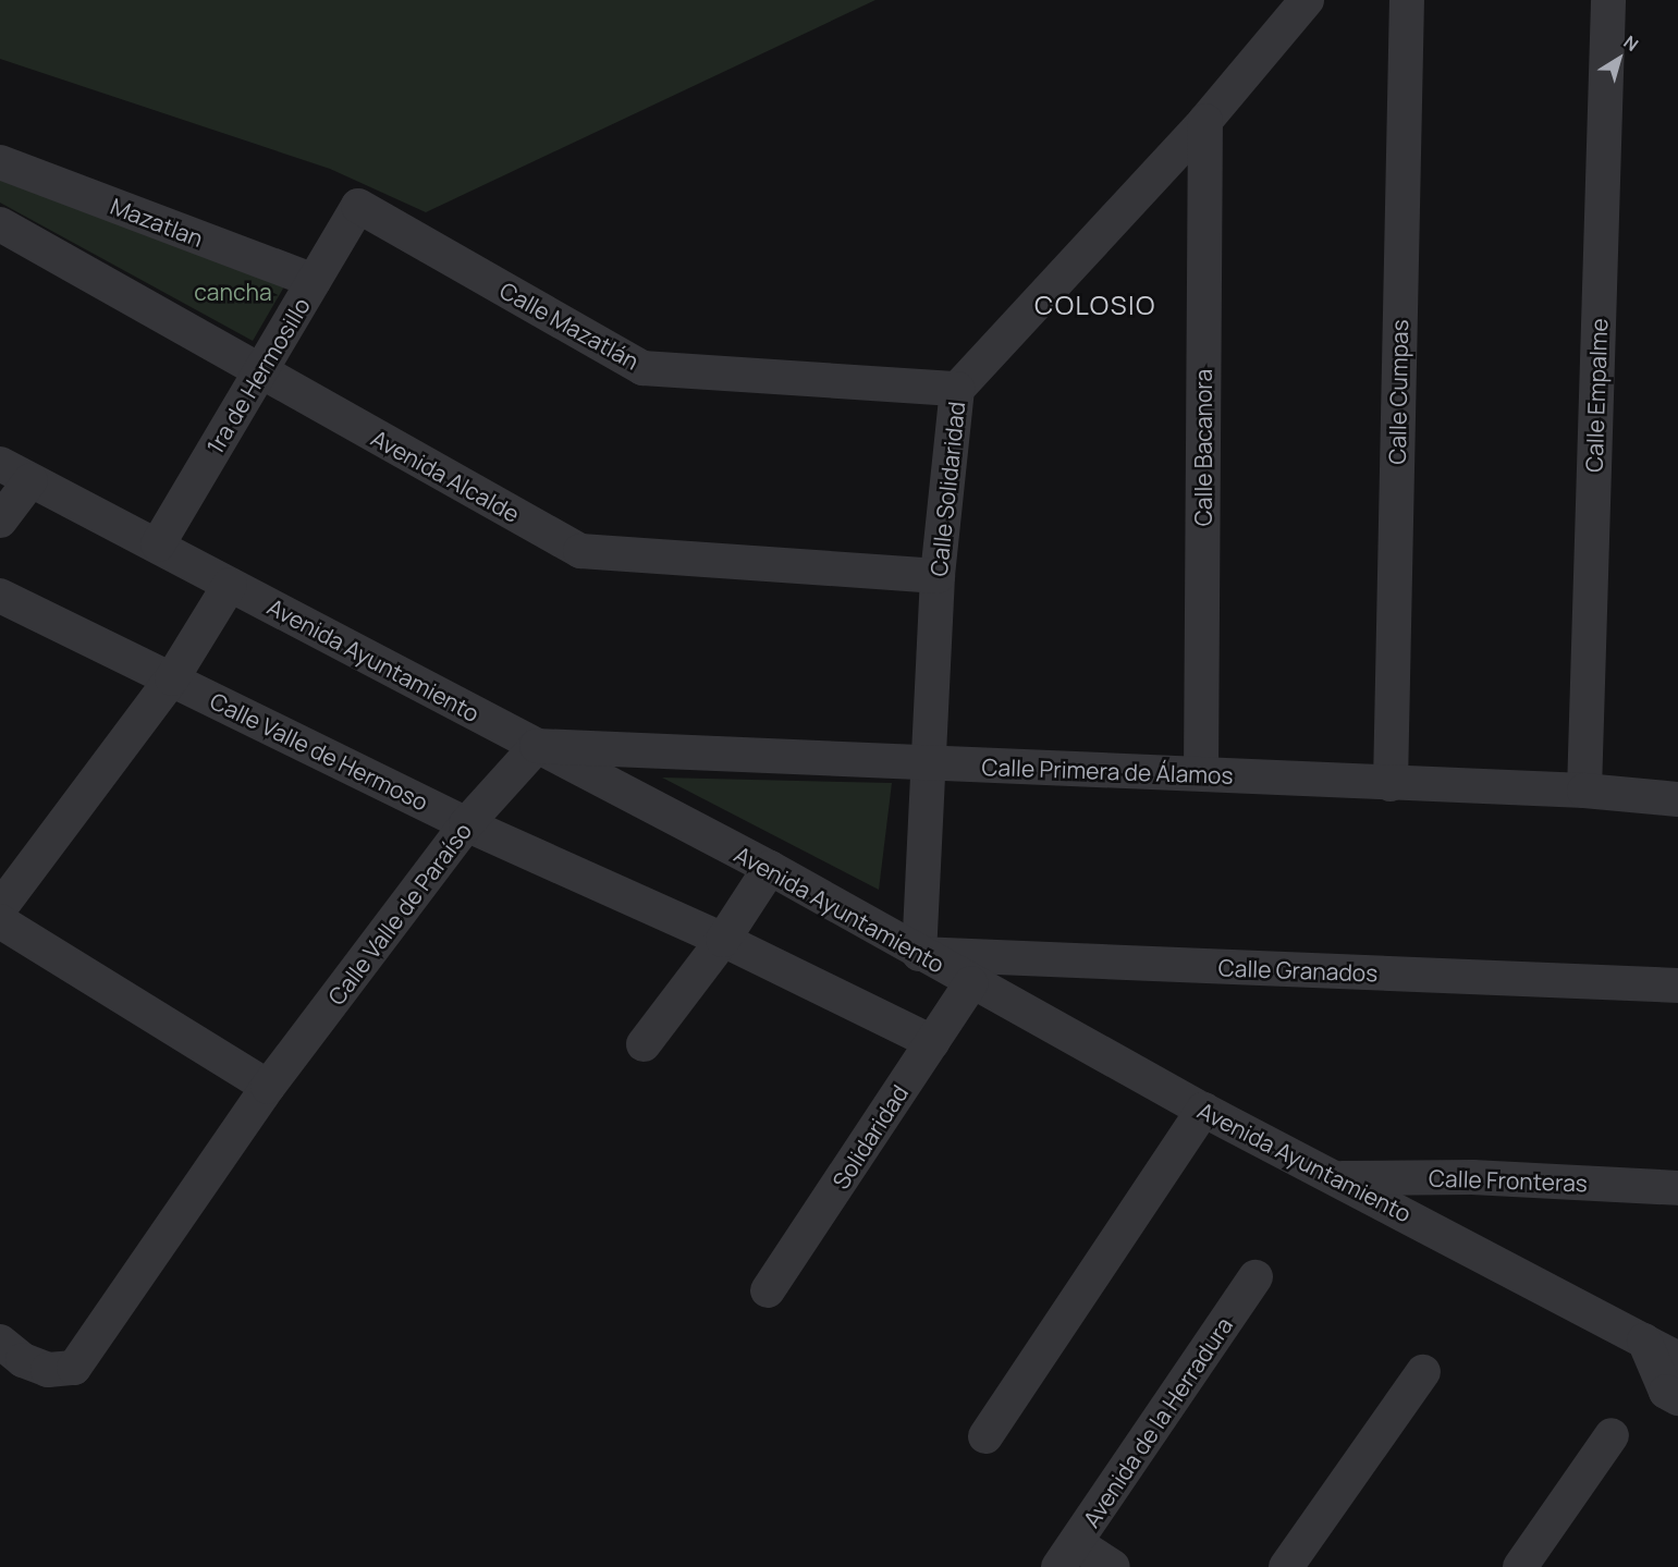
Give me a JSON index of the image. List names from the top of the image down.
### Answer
{
  "streets": {
    "street": [
      "Mazatlan",
      "Calle Mazatlán",
      "1ra de Hermosillo",
      "Calle Cumpas",
      "Calle Empalme",
      "Calle Bacanora",
      "Avenida Alcalde",
      "Calle Solidaridad",
      "Avenida Ayuntamiento",
      "Calle Valle de Hermoso",
      "Calle Primera de Álamos",
      "Calle Valle de Paraíso",
      "Calle Granados",
      "Solidaridad",
      "Calle Fronteras",
      "Avenida de la Herradura"
    ]
  },
  "crossings": [
    ["Mazatlan", "1ra de Hermosillo"],
    ["Calle Mazatlán", "1ra de Hermosillo"],
    ["Calle Mazatlán", "Calle Solidaridad"],
    ["1ra de Hermosillo", "Avenida Alcalde"],
    ["1ra de Hermosillo", "Avenida Ayuntamiento"],
    ["Calle Cumpas", "Calle Primera de Álamos"],
    ["Calle Empalme", "Calle Primera de Álamos"],
    ["Calle Bacanora", "Calle Solidaridad"],
    ["Calle Bacanora", "Calle Primera de Álamos"],
    ["Avenida Alcalde", "Calle Solidaridad"],
    ["Calle Solidaridad", "Avenida Ayuntamiento"],
    ["Calle Solidaridad", "Calle Primera de Álamos"],
    ["Calle Solidaridad", "Calle Granados"],
    ["Avenida Ayuntamiento", "Calle Primera de Álamos"],
    ["Avenida Ayuntamiento", "Calle Valle de Paraíso"],
    ["Avenida Ayuntamiento", "Calle Granados"],
    ["Avenida Ayuntamiento", "Solidaridad"],
    ["Avenida Ayuntamiento", "Calle Fronteras"],
    ["Calle Valle de Hermoso", "Calle Valle de Paraíso"],
    ["Calle Valle de Hermoso", "Solidaridad"],
    ["Calle Primera de Álamos", "Calle Valle de Paraíso"]
  ],
  "districts": ["COLOSIO"],
  "parks": ["cancha"],
  "north": "top right"
}
